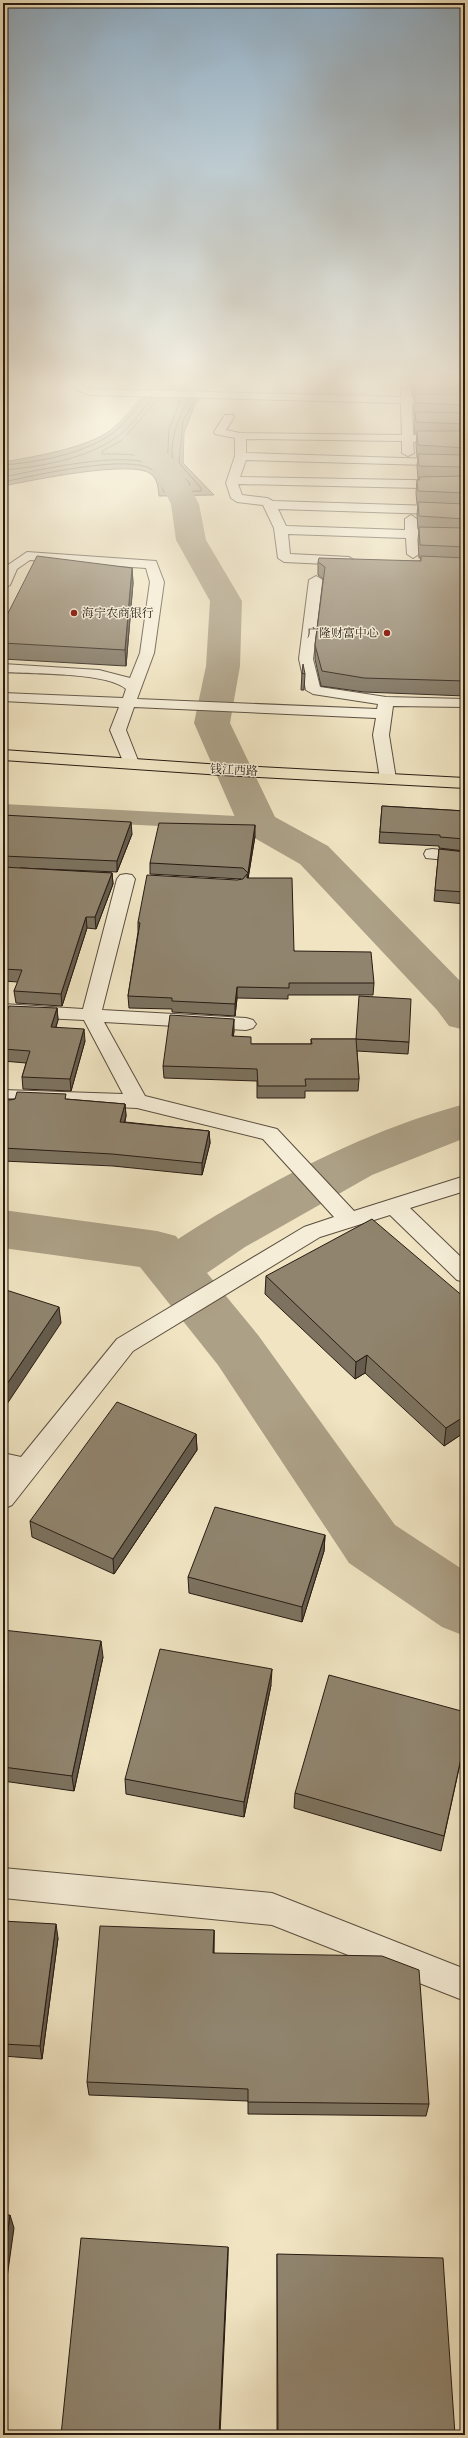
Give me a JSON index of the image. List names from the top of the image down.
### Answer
{
  "streets": {
    "main road": ["钱江西路"]
  },
  "places": ["海宁农商银行", "广隆财富中心"]
}
